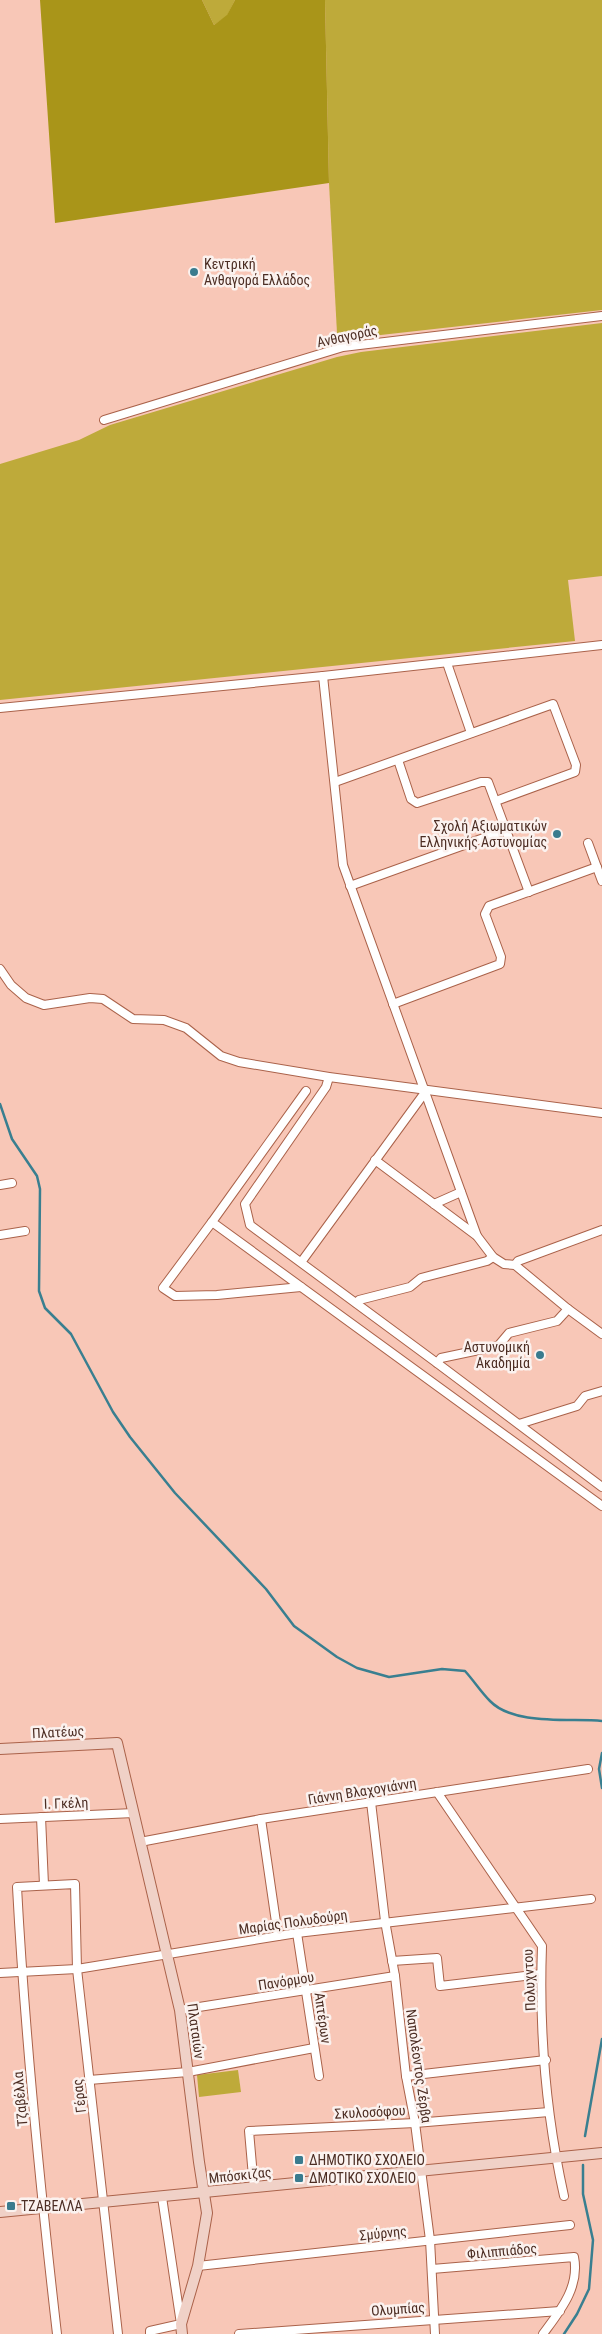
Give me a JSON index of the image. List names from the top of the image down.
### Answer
{
  "streets": {
    "street": [
      "Ανθαγοράς",
      "Πλατέως",
      "Γιάννη Βλαχογιάννη",
      "Ι. Γκέλη",
      "Μαρίας Πολυδούρη",
      "Πολυχντου",
      "Πανόρμου",
      "Απτέρων",
      "Πλαταιών",
      "Ναπολέοντος Ζέρβα",
      "Γέρας",
      "Τζαβέλλα",
      "Σκυλοσόφου",
      "Μπόσκιζας",
      "Σμύρνης",
      "Φιλιππιάδος",
      "Ολυμπίας"
    ]
  },
  "crossings": [
    ["Πλατέως", "Πλαταιών"],
    ["Γιάννη Βλαχογιάννη", "Πολυχντου"],
    ["Γιάννη Βλαχογιάννη", "Πλαταιών"],
    ["Γιάννη Βλαχογιάννη", "Ναπολέοντος Ζέρβα"],
    ["Ι. Γκέλη", "Πλαταιών"],
    ["Μαρίας Πολυδούρη", "Πολυχντου"],
    ["Μαρίας Πολυδούρη", "Απτέρων"],
    ["Μαρίας Πολυδούρη", "Πλαταιών"],
    ["Μαρίας Πολυδούρη", "Ναπολέοντος Ζέρβα"],
    ["Μαρίας Πολυδούρη", "Γέρας"],
    ["Μαρίας Πολυδούρη", "Τζαβέλλα"],
    ["Πολυχντου", "Σκυλοσόφου"],
    ["Πολυχντου", "Μπόσκιζας"],
    ["Πανόρμου", "Απτέρων"],
    ["Πανόρμου", "Πλαταιών"],
    ["Πανόρμου", "Ναπολέοντος Ζέρβα"],
    ["Πλαταιών", "Μπόσκιζας"],
    ["Πλαταιών", "Σμύρνης"],
    ["Ναπολέοντος Ζέρβα", "Σκυλοσόφου"],
    ["Ναπολέοντος Ζέρβα", "Μπόσκιζας"],
    ["Ναπολέοντος Ζέρβα", "Σμύρνης"],
    ["Ναπολέοντος Ζέρβα", "Φιλιππιάδος"],
    ["Ναπολέοντος Ζέρβα", "Ολυμπίας"],
    ["Γέρας", "Τζαβέλλα"],
    ["Γέρας", "Μπόσκιζας"],
    ["Τζαβέλλα", "Μπόσκιζας"],
    ["Σκυλοσόφου", "Μπόσκιζας"],
    ["Φιλιππιάδος", "Ολυμπίας"]
  ],
  "places": {
    "other": ["Κεντρική Ανθαγορά Ελλάδος", "Σχολή Αξιωματικών Ελληνικής Αστυνομίας", "Αστυνομική Ακαδημία"],
    "transit": ["ΔΗΜΟΤΙΚΟ ΣΧΟΛΕΙΟ", "ΔΜΟΤΙΚΟ ΣΧΟΛΕΙΟ", "ΤΖΑΒΕΛΛΑ"]
  }
}
